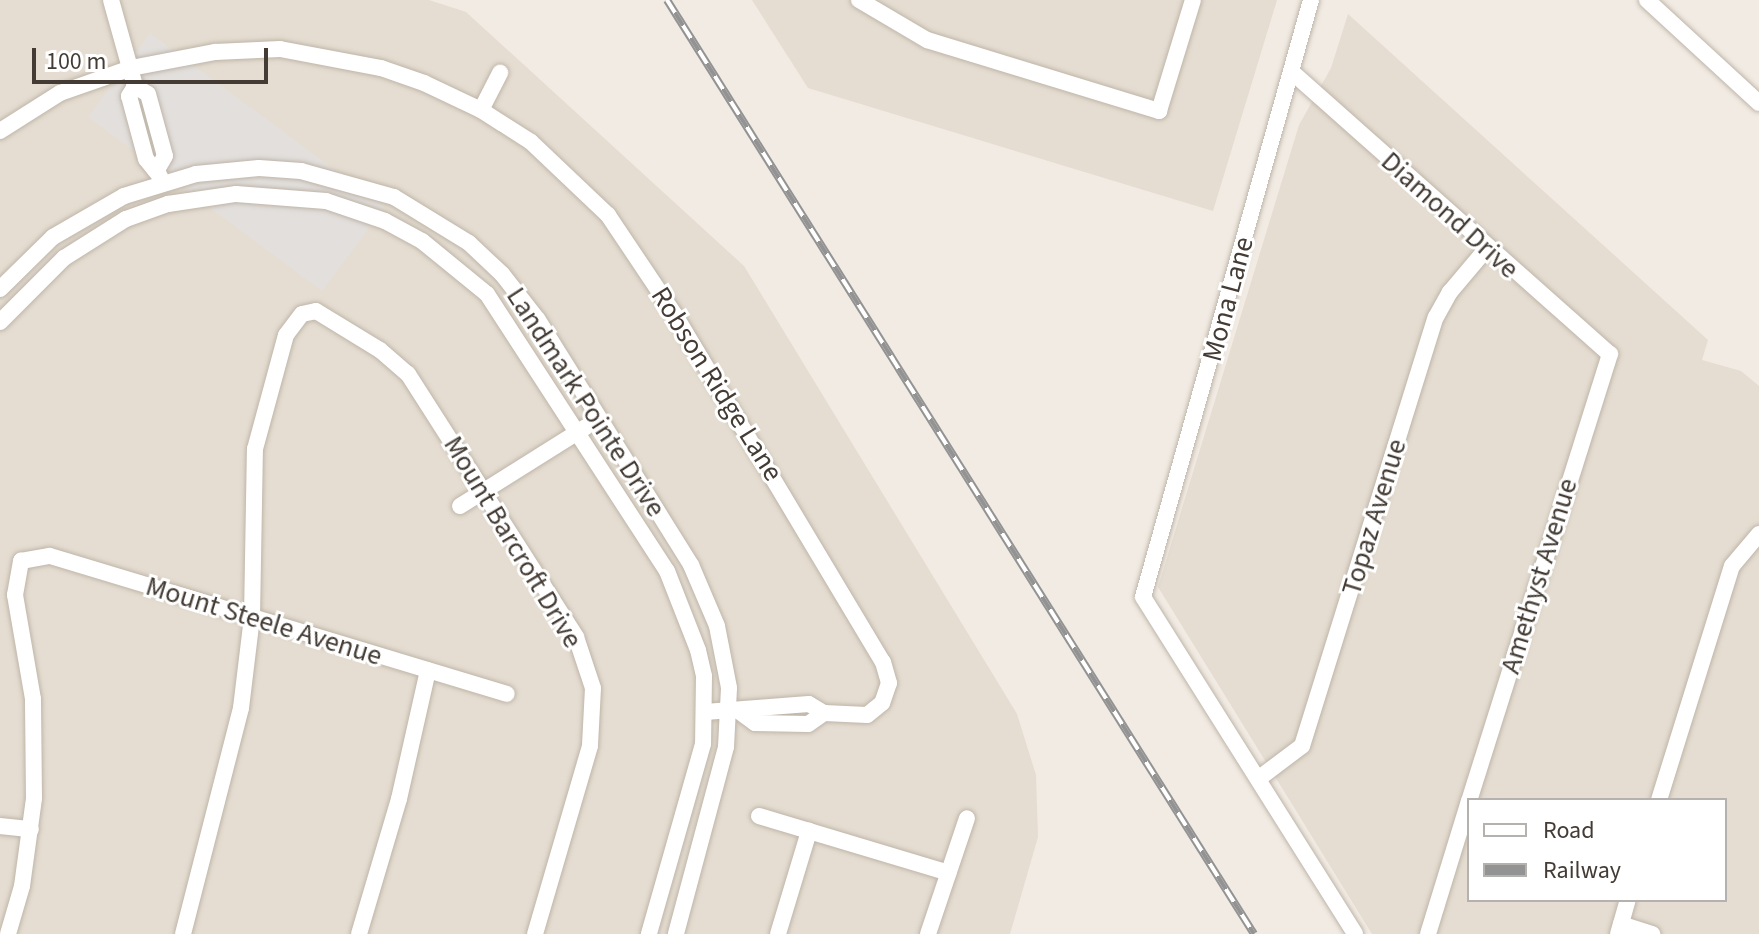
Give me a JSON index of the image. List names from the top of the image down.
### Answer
{
  "streets": {
    "street": [
      "Diamond Drive",
      "Mona Lane",
      "Robson Ridge Lane",
      "Landmark Pointe Drive",
      "Topaz Avenue",
      "Mount Barcroft Drive",
      "Amethyst Avenue",
      "Mount Steele Avenue"
    ]
  },
  "crossings": [
    ["Diamond Drive", "Mona Lane"],
    ["Diamond Drive", "Topaz Avenue"],
    ["Diamond Drive", "Amethyst Avenue"],
    ["Mona Lane", "Topaz Avenue"],
    ["Robson Ridge Lane", "Landmark Pointe Drive"],
    ["Mount Barcroft Drive", "Mount Steele Avenue"]
  ],
  "legend": ["Road", "Railway"],
  "scale_bar": "100 m"
}
